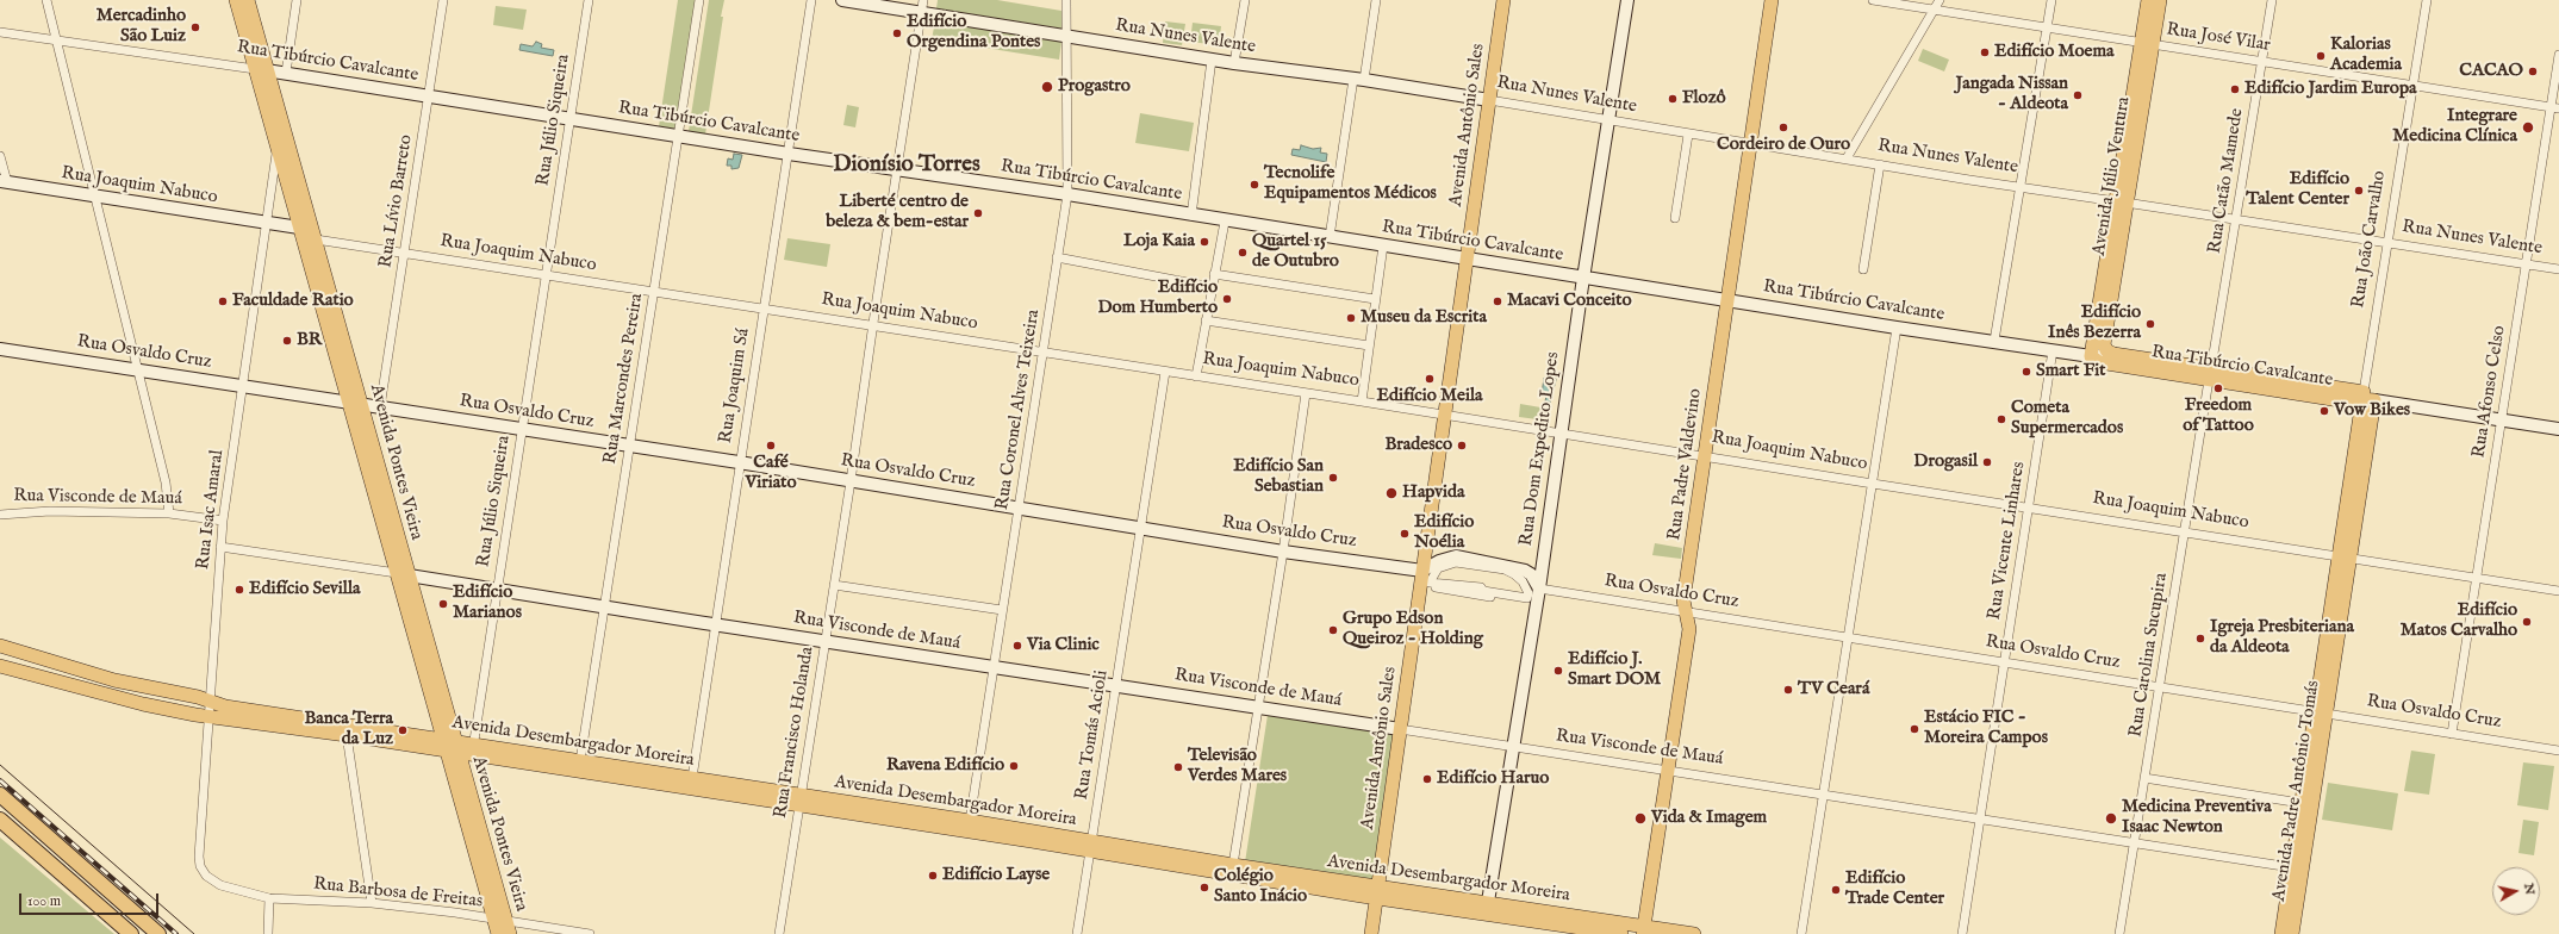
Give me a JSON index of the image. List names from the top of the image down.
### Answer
{
  "streets": {
    "main road": [
      "Rua Tibúrcio Cavalcante",
      "Avenida Antônio Sales",
      "Avenida Júlio Ventura",
      "Avenida Pontes Vieira",
      "Rua Padre Valdevino",
      "Avenida Desembargador Moreira",
      "Avenida Padre Antônio Tomás"
    ],
    "street": [
      "Rua Nunes Valente",
      "Rua José Vilar",
      "Rua Júlio Siqueira",
      "Rua Catão Mamede",
      "Rua Joaquim Nabuco",
      "Rua Lívio Barreto",
      "Rua João Carvalho",
      "Rua Osvaldo Cruz",
      "Rua Marcondes Pereira",
      "Rua Joaquim Sá",
      "Rua Afonso Celso",
      "Rua Coronel Alves Teixeira",
      "Rua Dom Expedito Lopes",
      "Rua Visconde de Mauá",
      "Rua Isac Amaral",
      "Rua Vicente Linhares",
      "Rua Carolina Sucupira",
      "Rua Francisco Holanda",
      "Rua Tomás Acioli",
      "Rua Barbosa de Freitas"
    ]
  },
  "crossings": [
    ["Rua Nunes Valente", "Avenida Antônio Sales"],
    ["Rua Nunes Valente", "Avenida Júlio Ventura"],
    ["Rua Nunes Valente", "Rua Catão Mamede"],
    ["Rua Nunes Valente", "Rua João Carvalho"],
    ["Rua Nunes Valente", "Rua Afonso Celso"],
    ["Rua Nunes Valente", "Rua Coronel Alves Teixeira"],
    ["Rua Nunes Valente", "Rua Dom Expedito Lopes"],
    ["Rua Nunes Valente", "Rua Padre Valdevino"],
    ["Rua Nunes Valente", "Rua Francisco Holanda"],
    ["Rua José Vilar", "Avenida Júlio Ventura"],
    ["Rua José Vilar", "Rua Catão Mamede"],
    ["Rua José Vilar", "Rua João Carvalho"],
    ["Rua José Vilar", "Rua Afonso Celso"],
    ["Rua Tibúrcio Cavalcante", "Rua Júlio Siqueira"],
    ["Rua Tibúrcio Cavalcante", "Avenida Antônio Sales"],
    ["Rua Tibúrcio Cavalcante", "Avenida Júlio Ventura"],
    ["Rua Tibúrcio Cavalcante", "Rua Catão Mamede"],
    ["Rua Tibúrcio Cavalcante", "Rua Lívio Barreto"],
    ["Rua Tibúrcio Cavalcante", "Rua João Carvalho"],
    ["Rua Tibúrcio Cavalcante", "Rua Marcondes Pereira"],
    ["Rua Tibúrcio Cavalcante", "Rua Joaquim Sá"],
    ["Rua Tibúrcio Cavalcante", "Rua Afonso Celso"],
    ["Rua Tibúrcio Cavalcante", "Rua Coronel Alves Teixeira"],
    ["Rua Tibúrcio Cavalcante", "Rua Dom Expedito Lopes"],
    ["Rua Tibúrcio Cavalcante", "Avenida Pontes Vieira"],
    ["Rua Tibúrcio Cavalcante", "Rua Padre Valdevino"],
    ["Rua Tibúrcio Cavalcante", "Rua Vicente Linhares"],
    ["Rua Tibúrcio Cavalcante", "Rua Carolina Sucupira"],
    ["Rua Tibúrcio Cavalcante", "Rua Francisco Holanda"],
    ["Rua Tibúrcio Cavalcante", "Avenida Padre Antônio Tomás"],
    ["Rua Júlio Siqueira", "Rua Joaquim Nabuco"],
    ["Rua Júlio Siqueira", "Rua Osvaldo Cruz"],
    ["Rua Júlio Siqueira", "Rua Visconde de Mauá"],
    ["Rua Júlio Siqueira", "Avenida Desembargador Moreira"],
    ["Avenida Antônio Sales", "Rua Joaquim Nabuco"],
    ["Avenida Antônio Sales", "Rua Osvaldo Cruz"],
    ["Avenida Antônio Sales", "Rua Visconde de Mauá"],
    ["Avenida Antônio Sales", "Avenida Desembargador Moreira"],
    ["Rua Catão Mamede", "Rua Carolina Sucupira"],
    ["Rua Joaquim Nabuco", "Rua Lívio Barreto"],
    ["Rua Joaquim Nabuco", "Rua Marcondes Pereira"],
    ["Rua Joaquim Nabuco", "Rua Joaquim Sá"],
    ["Rua Joaquim Nabuco", "Rua Afonso Celso"],
    ["Rua Joaquim Nabuco", "Rua Coronel Alves Teixeira"],
    ["Rua Joaquim Nabuco", "Rua Dom Expedito Lopes"],
    ["Rua Joaquim Nabuco", "Avenida Pontes Vieira"],
    ["Rua Joaquim Nabuco", "Rua Padre Valdevino"],
    ["Rua Joaquim Nabuco", "Rua Isac Amaral"],
    ["Rua Joaquim Nabuco", "Rua Vicente Linhares"],
    ["Rua Joaquim Nabuco", "Rua Carolina Sucupira"],
    ["Rua Joaquim Nabuco", "Rua Francisco Holanda"],
    ["Rua Joaquim Nabuco", "Rua Tomás Acioli"],
    ["Rua Joaquim Nabuco", "Avenida Padre Antônio Tomás"],
    ["Rua Lívio Barreto", "Rua Osvaldo Cruz"],
    ["Rua João Carvalho", "Avenida Padre Antônio Tomás"],
    ["Rua Osvaldo Cruz", "Rua Marcondes Pereira"],
    ["Rua Osvaldo Cruz", "Rua Joaquim Sá"],
    ["Rua Osvaldo Cruz", "Rua Afonso Celso"],
    ["Rua Osvaldo Cruz", "Rua Coronel Alves Teixeira"],
    ["Rua Osvaldo Cruz", "Rua Dom Expedito Lopes"],
    ["Rua Osvaldo Cruz", "Avenida Pontes Vieira"],
    ["Rua Osvaldo Cruz", "Rua Padre Valdevino"],
    ["Rua Osvaldo Cruz", "Rua Isac Amaral"],
    ["Rua Osvaldo Cruz", "Rua Vicente Linhares"],
    ["Rua Osvaldo Cruz", "Rua Carolina Sucupira"],
    ["Rua Osvaldo Cruz", "Rua Francisco Holanda"],
    ["Rua Osvaldo Cruz", "Rua Tomás Acioli"],
    ["Rua Osvaldo Cruz", "Avenida Padre Antônio Tomás"],
    ["Rua Marcondes Pereira", "Rua Visconde de Mauá"],
    ["Rua Marcondes Pereira", "Avenida Desembargador Moreira"],
    ["Rua Joaquim Sá", "Rua Visconde de Mauá"],
    ["Rua Joaquim Sá", "Avenida Desembargador Moreira"],
    ["Rua Coronel Alves Teixeira", "Rua Visconde de Mauá"],
    ["Rua Coronel Alves Teixeira", "Avenida Desembargador Moreira"],
    ["Rua Dom Expedito Lopes", "Rua Visconde de Mauá"],
    ["Rua Dom Expedito Lopes", "Avenida Desembargador Moreira"],
    ["Avenida Pontes Vieira", "Rua Visconde de Mauá"],
    ["Avenida Pontes Vieira", "Rua Isac Amaral"],
    ["Avenida Pontes Vieira", "Avenida Desembargador Moreira"],
    ["Avenida Pontes Vieira", "Rua Barbosa de Freitas"],
    ["Rua Padre Valdevino", "Rua Visconde de Mauá"],
    ["Rua Padre Valdevino", "Avenida Desembargador Moreira"],
    ["Rua Visconde de Mauá", "Rua Isac Amaral"],
    ["Rua Visconde de Mauá", "Rua Vicente Linhares"],
    ["Rua Visconde de Mauá", "Rua Carolina Sucupira"],
    ["Rua Visconde de Mauá", "Rua Francisco Holanda"],
    ["Rua Visconde de Mauá", "Rua Tomás Acioli"],
    ["Rua Visconde de Mauá", "Avenida Padre Antônio Tomás"],
    ["Rua Isac Amaral", "Avenida Desembargador Moreira"],
    ["Rua Isac Amaral", "Rua Barbosa de Freitas"],
    ["Rua Francisco Holanda", "Avenida Desembargador Moreira"],
    ["Rua Tomás Acioli", "Avenida Desembargador Moreira"]
  ],
  "districts": ["Dionísio Torres"],
  "places": [
    "Mercadinho São Luiz",
    "Edifício Orgendina Pontes",
    "Edifício Moema",
    "Kalorias Academia",
    "CACAO",
    "Progastro",
    "Edifício Jardim Europa",
    "Jangada Nissan - Aldeota",
    "Flozô",
    "Cordeiro de Ouro",
    "Integrare Medicina Clínica",
    "Tecnolife Equipamentos Médicos",
    "Edifício Talent Center",
    "Liberté centro de beleza & bem-estar",
    "Loja Kaia",
    "Quartel 15 de Outubro",
    "Edifício Dom Humberto",
    "Faculdade Ratio",
    "Macavi Conceito",
    "Museu da Escrita",
    "Edifício Inês Bezerra",
    "BR",
    "Smart Fit",
    "Edifício Meila",
    "Freedom of Tattoo",
    "Vow Bikes",
    "Cometa Supermercados",
    "Café Viriato",
    "Bradesco",
    "Drogasil",
    "Edifício San Sebastian",
    "Hapvida",
    "Edifício Noélia",
    "Edifício Sevilla",
    "Edifício Marianos",
    "Edifício Matos Carvalho",
    "Grupo Edson Queiroz - Holding",
    "Igreja Presbiteriana da Aldeota",
    "Via Clinic",
    "Edifício J. Smart DOM",
    "TV Ceará",
    "Estácio FIC - Moreira Campos",
    "Banca Terra da Luz",
    "Ravena Edifício",
    "Televisão Verdes Mares",
    "Edifício Haruo",
    "Vida & Imagem",
    "Medicina Preventiva Isaac Newton",
    "Edifício Layse",
    "Colégio Santo Inácio",
    "Edifício Trade Center"
  ],
  "scale_bar": "100 m",
  "north": "right"
}
